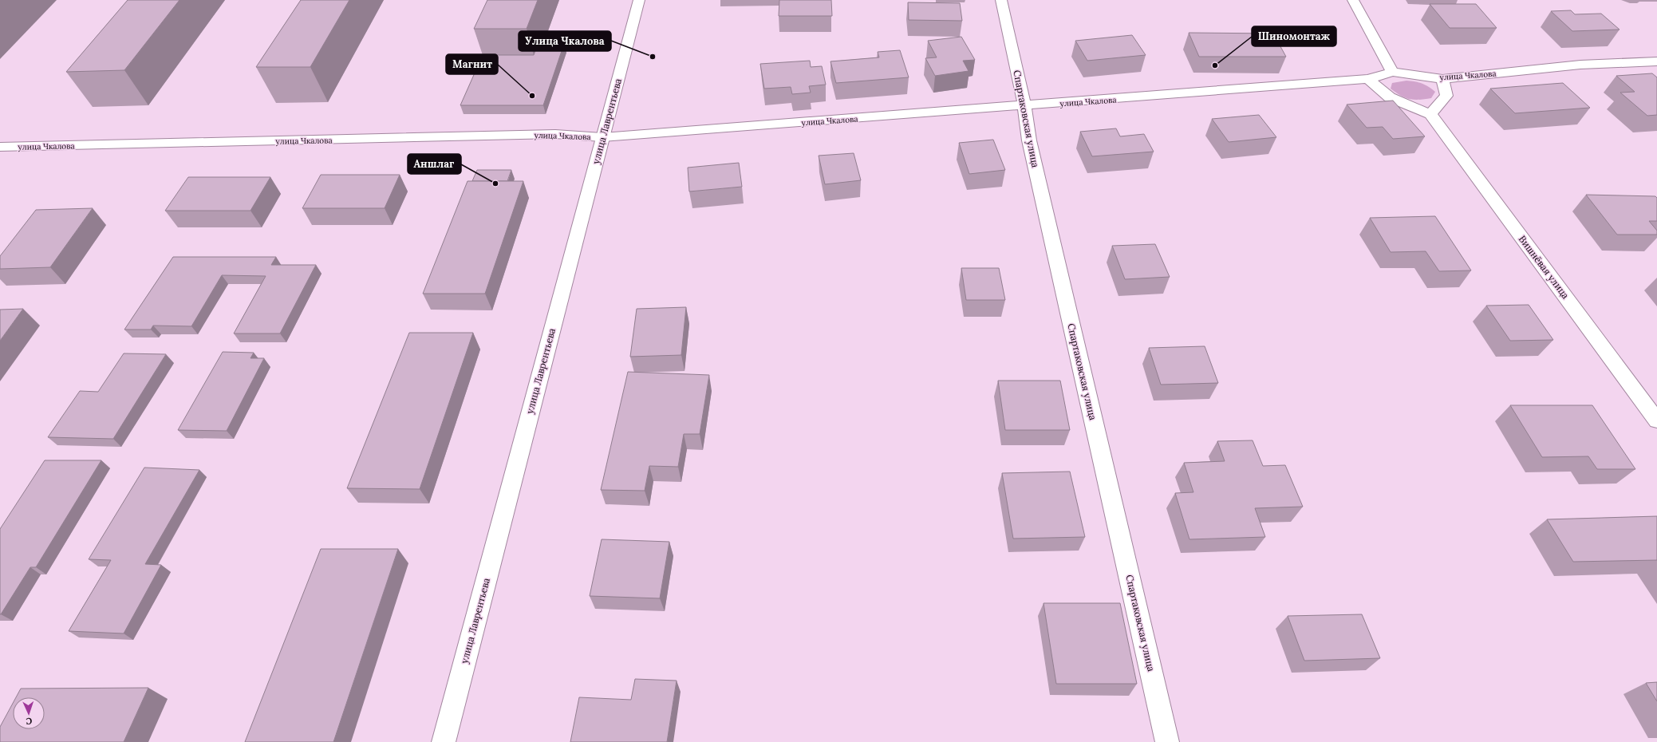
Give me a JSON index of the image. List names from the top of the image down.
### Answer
{
  "streets": {
    "street": [
      "улица Чкалова",
      "Спартаковская улица",
      "улица Лаврентьева",
      "Вишнёвая улица"
    ]
  },
  "crossings": [
    ["улица Чкалова", "Спартаковская улица"],
    ["улица Чкалова", "улица Лаврентьева"]
  ],
  "places": [
    "Улица Чкалова",
    "Шиномонтаж",
    "Магнит",
    "Аншлаг"
  ],
  "north": "bottom"
}
